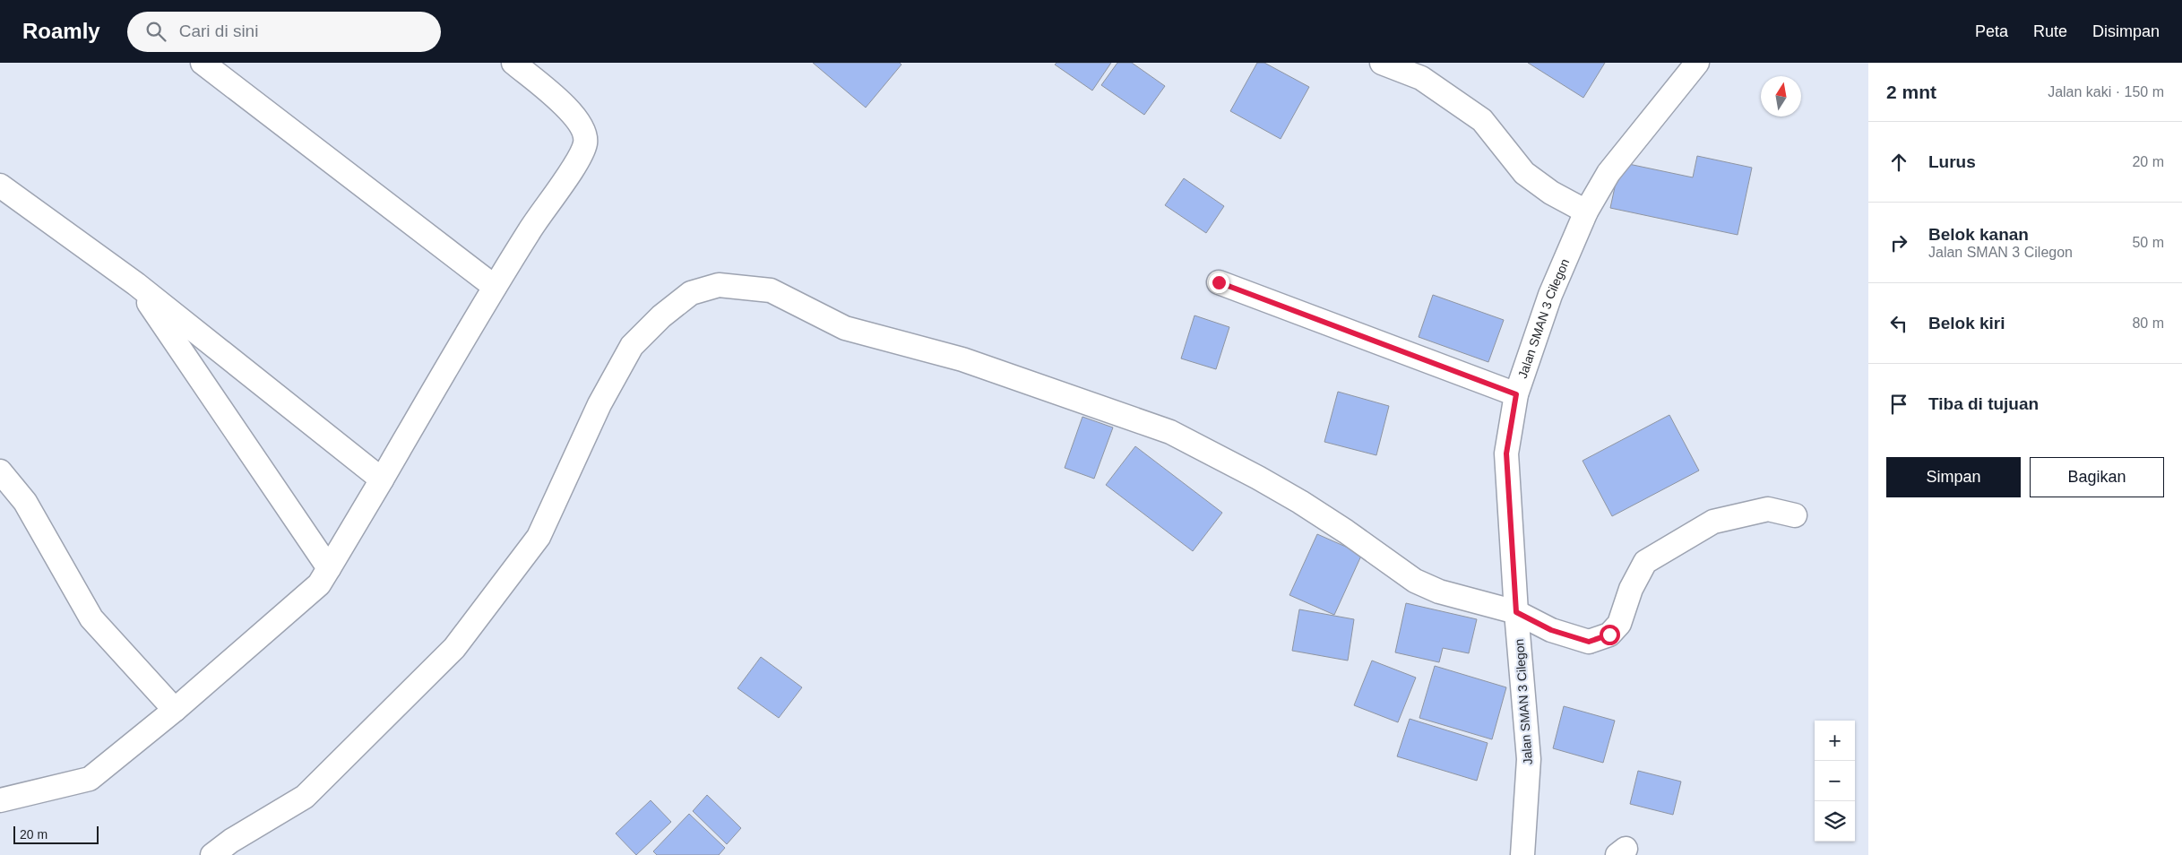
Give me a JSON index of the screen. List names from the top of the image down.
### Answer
{
  "streets": {
    "street": ["Jalan SMAN 3 Cilegon"]
  },
  "scale_bar": "20 m",
  "north": "top",
  "page": {
    "header": "Roamly",
    "search": "Cari di sini",
    "nav": ["Peta", "Rute", "Disimpan"],
    "heading": ["2 mnt", "Jalan kaki · 150 m"],
    "list": [
      ["Lurus", "20 m"],
      ["Belok kanan", "Jalan SMAN 3 Cilegon", "50 m"],
      ["Belok kiri", "80 m"],
      "Tiba di tujuan"
    ],
    "buttons": ["Simpan", "Bagikan"],
    "map_buttons": ["+", "−"],
    "scale": "20 m"
  }
}
